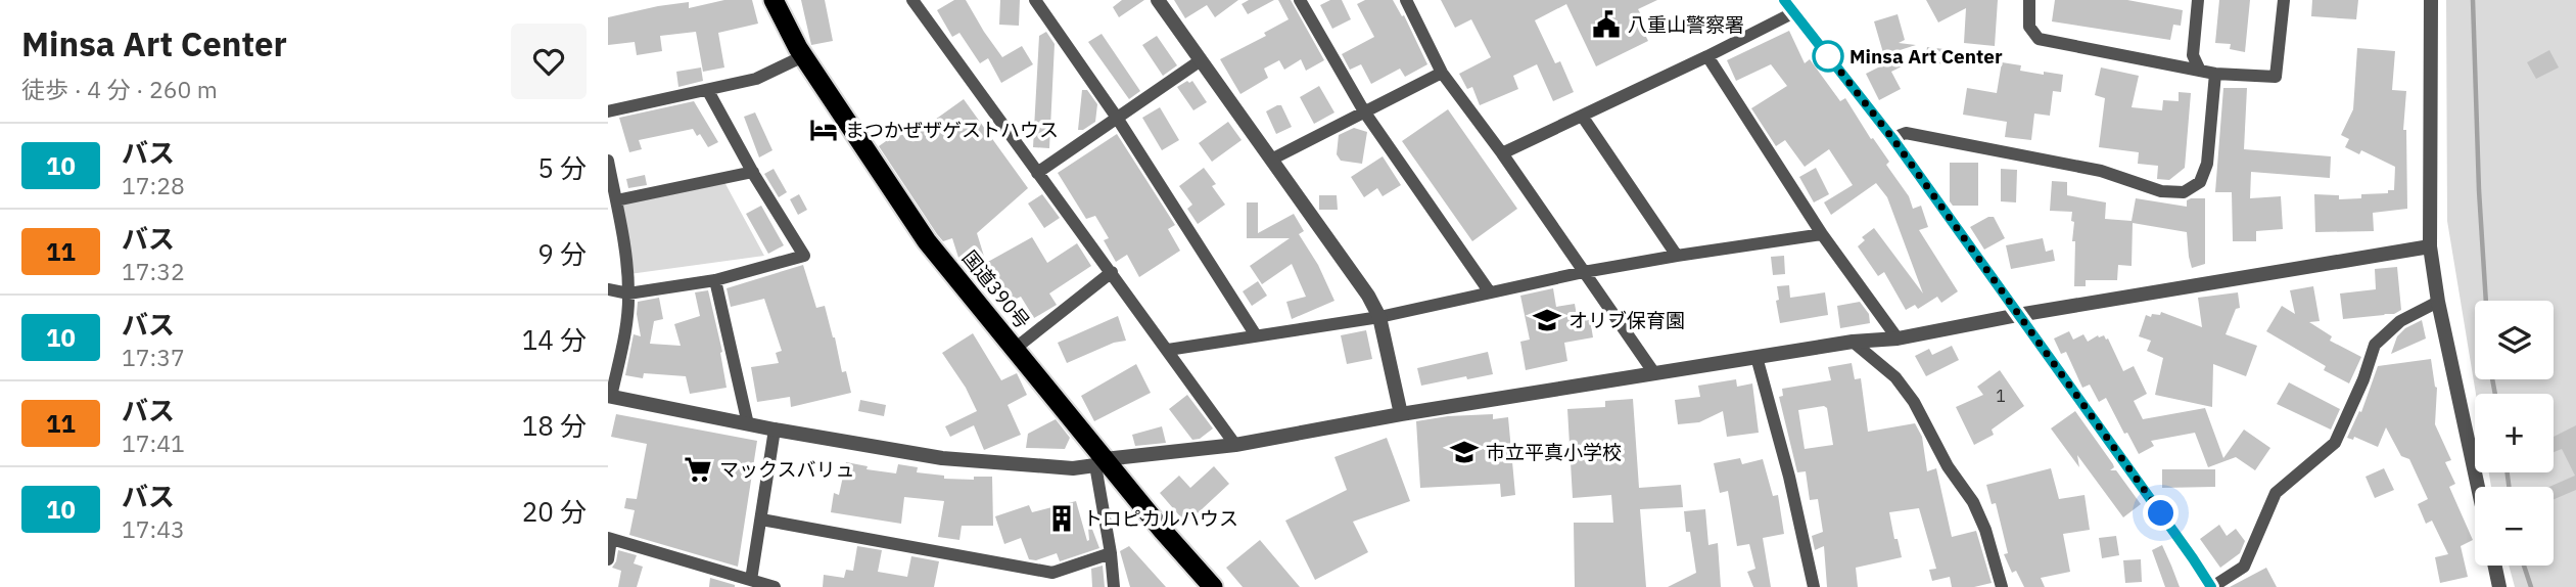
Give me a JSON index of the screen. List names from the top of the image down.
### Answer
{
  "streets": {
    "highway": ["国道390号"]
  },
  "places": {
    "public building": ["八重山警察署"],
    "other": ["Minsa Art Center"],
    "hotel": ["まつかぜザゲストハウス"],
    "school or university": ["オリブ保育園", "市立平真小学校"],
    "supermarket": ["マックスバリュ"],
    "building": ["トロピカルハウス"]
  },
  "lines": ["bus line 10"],
  "house_numbers": ["1"],
  "page": {
    "heading": ["Minsa Art Center", "徒歩 · 4 分 · 260 m"],
    "list": [
      {
        "mark": "10",
        "name": "バス",
        "note": "17:28",
        "value": "5 分"
      },
      {
        "mark": "11",
        "name": "バス",
        "note": "17:32",
        "value": "9 分"
      },
      {
        "mark": "10",
        "name": "バス",
        "note": "17:37",
        "value": "14 分"
      },
      {
        "mark": "11",
        "name": "バス",
        "note": "17:41",
        "value": "18 分"
      },
      {
        "mark": "10",
        "name": "バス",
        "note": "17:43",
        "value": "20 分"
      }
    ],
    "map_buttons": ["+", "−"]
  }
}
